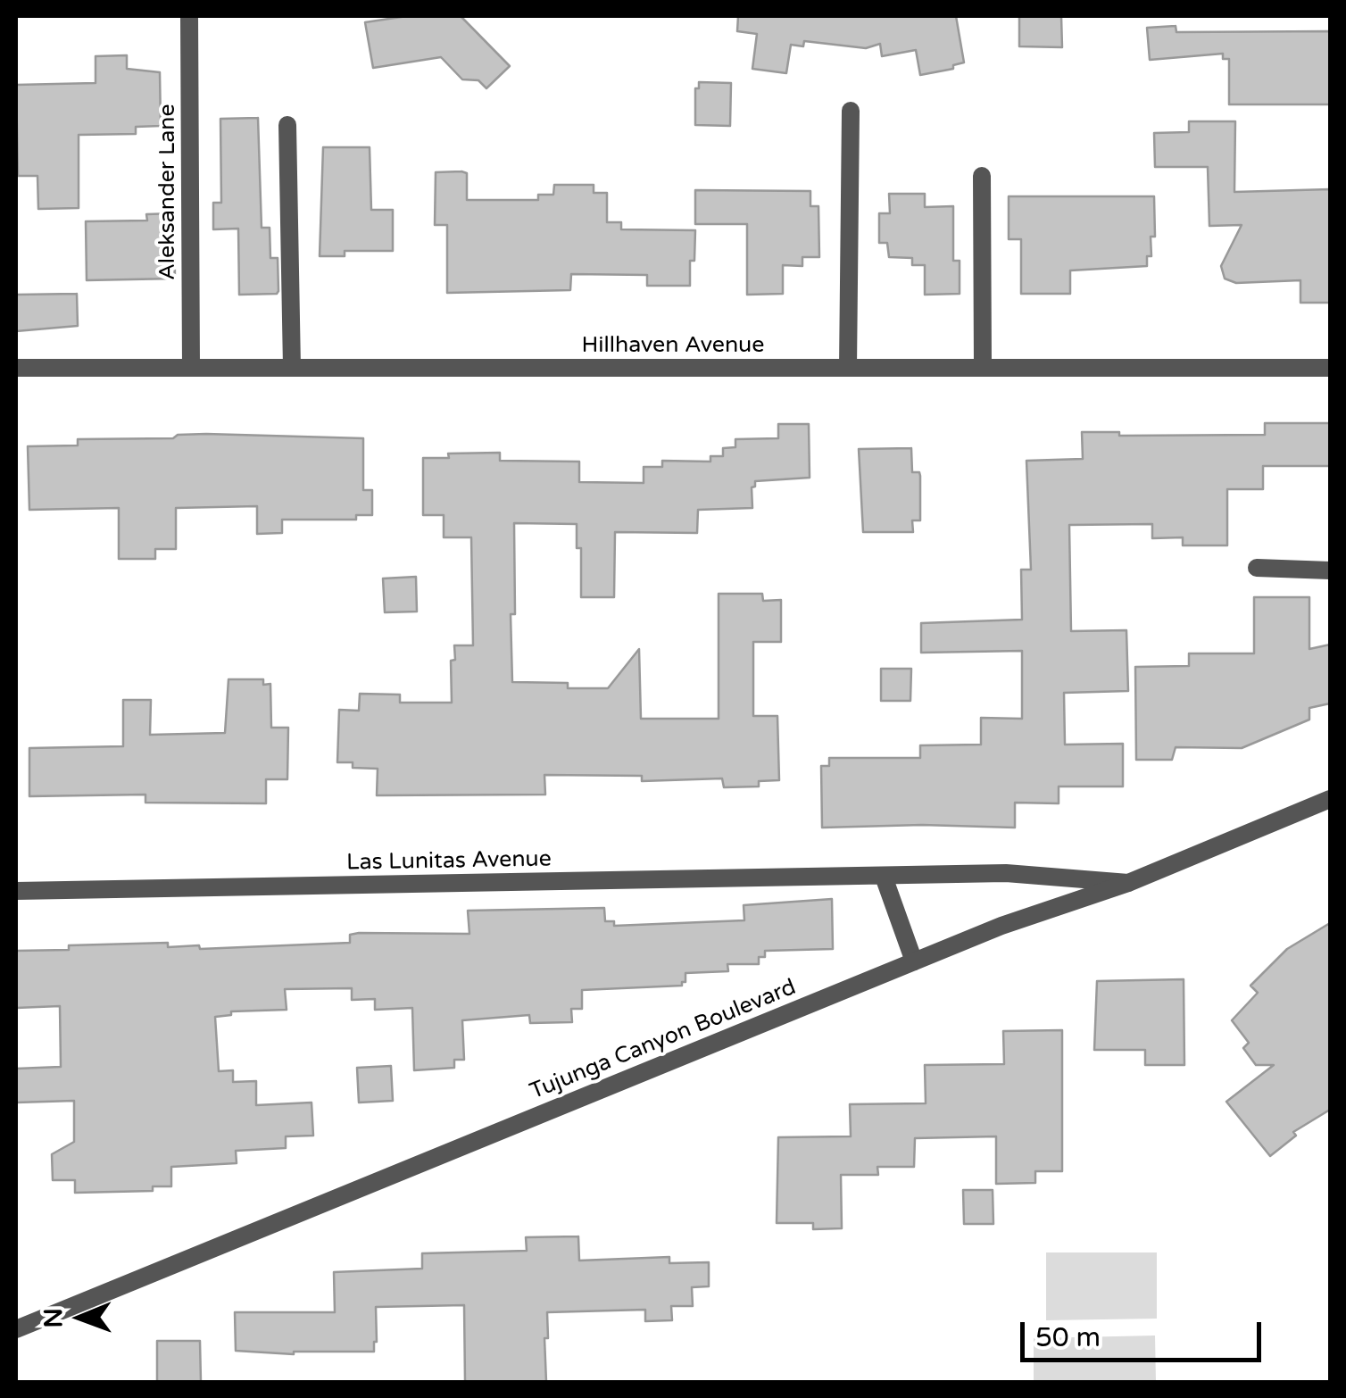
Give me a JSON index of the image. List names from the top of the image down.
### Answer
{
  "streets": {
    "street": [
      "Aleksander Lane",
      "Hillhaven Avenue",
      "Las Lunitas Avenue",
      "Tujunga Canyon Boulevard"
    ]
  },
  "crossings": [
    ["Aleksander Lane", "Hillhaven Avenue"],
    ["Las Lunitas Avenue", "Tujunga Canyon Boulevard"]
  ],
  "scale_bar": "50 m",
  "north": "left"
}
